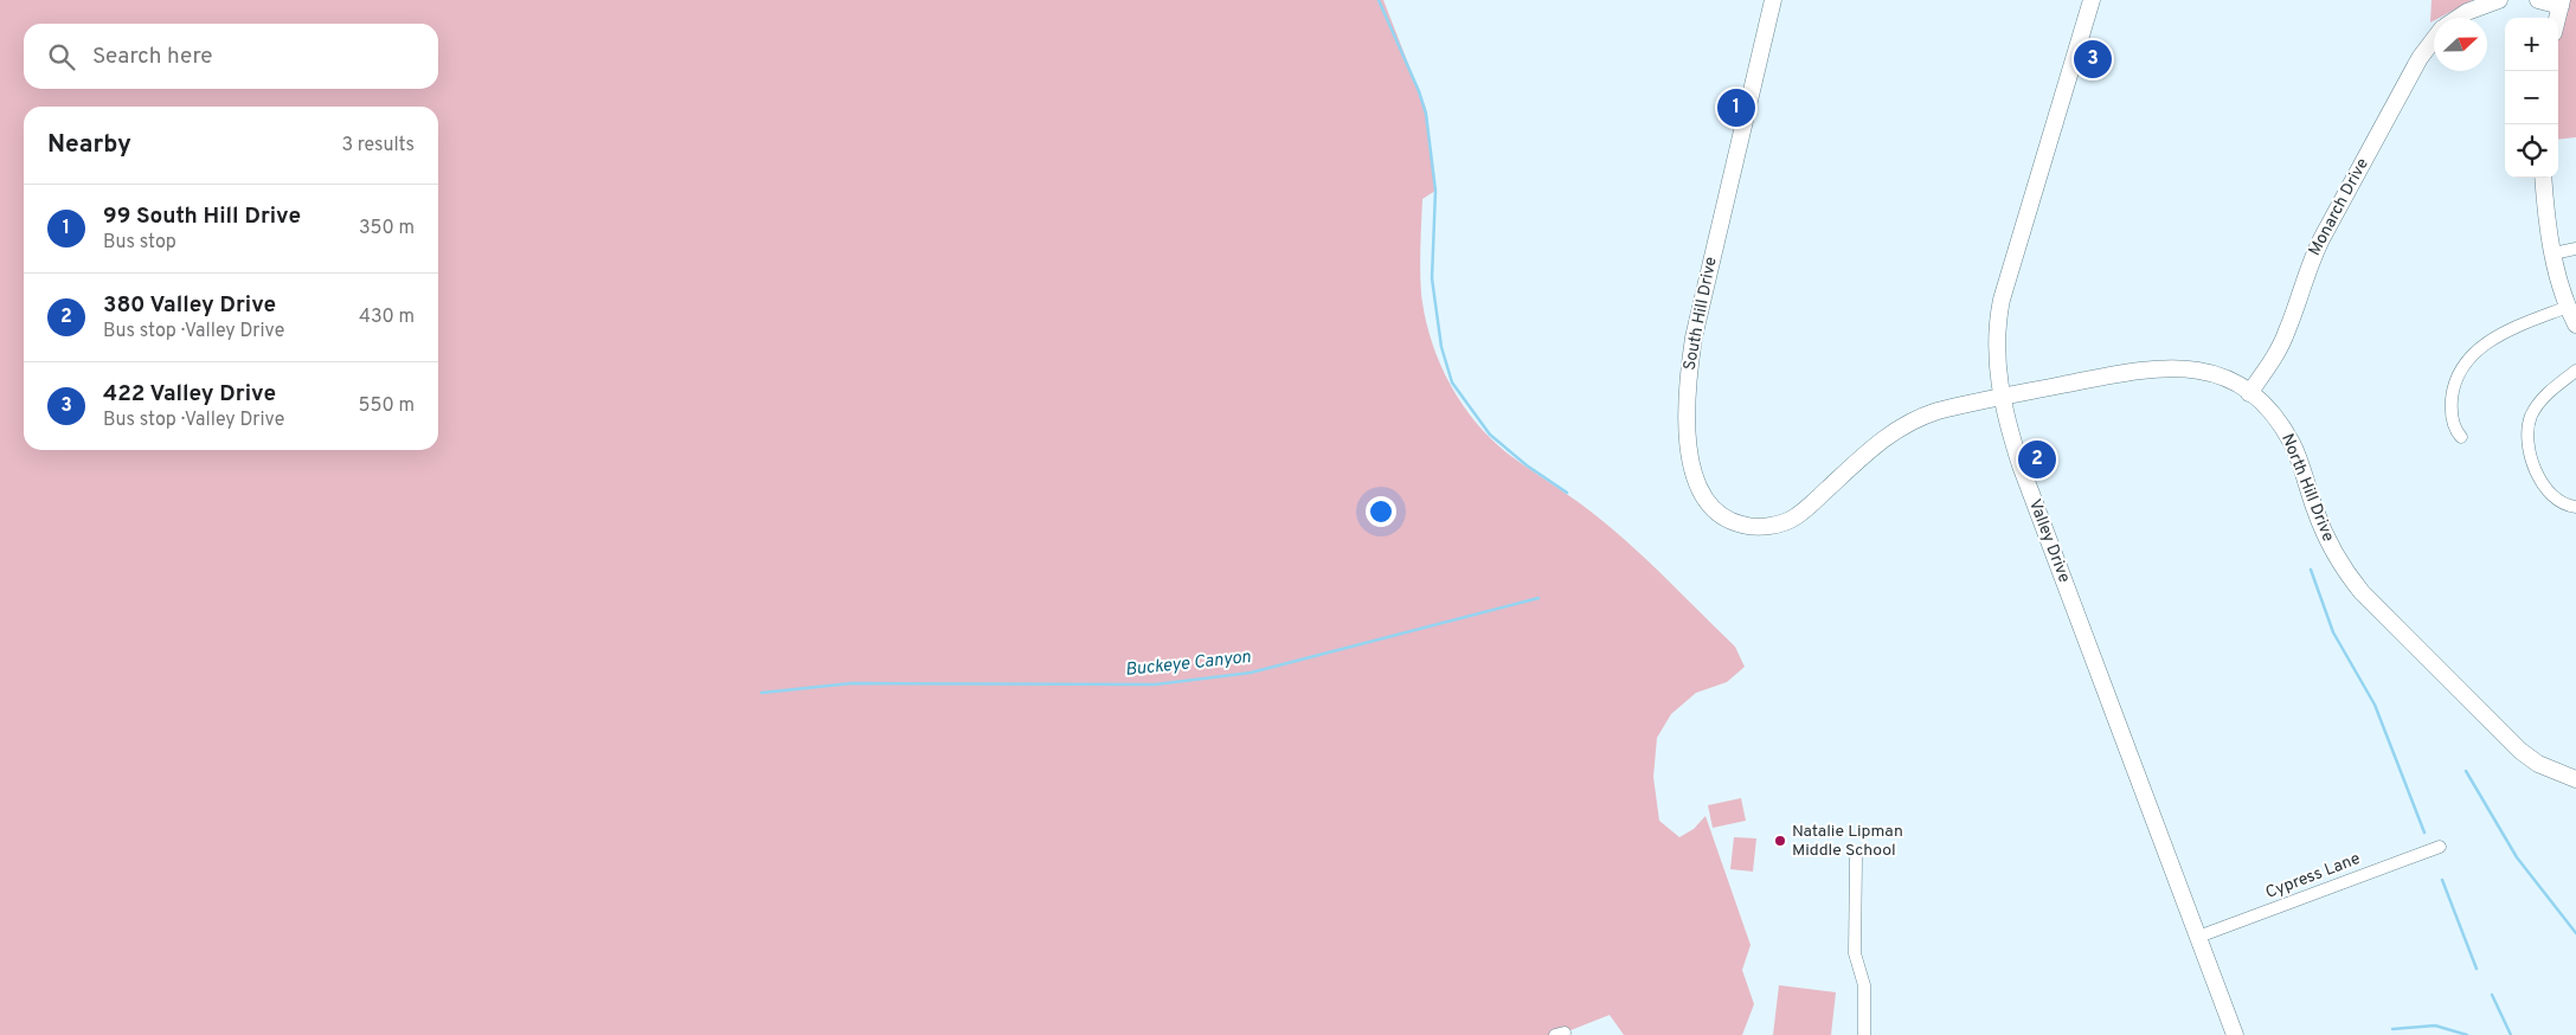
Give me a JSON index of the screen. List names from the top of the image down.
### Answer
{
  "streets": {
    "street": [
      "Monarch Drive",
      "South Hill Drive",
      "North Hill Drive",
      "Valley Drive",
      "Cypress Lane"
    ]
  },
  "crossings": [
    ["Monarch Drive", "North Hill Drive"],
    ["South Hill Drive", "North Hill Drive"],
    ["South Hill Drive", "Valley Drive"],
    ["North Hill Drive", "Valley Drive"],
    ["Valley Drive", "Cypress Lane"]
  ],
  "water": ["Buckeye Canyon"],
  "places": ["Natalie Lipman Middle School"],
  "north": "right",
  "page": {
    "map_buttons": ["+", "−"],
    "search": "Search here",
    "pins": ["3", "1", "2"],
    "heading": ["Nearby", "3 results"],
    "list": [
      {
        "mark": "1",
        "name": "99 South Hill Drive",
        "note": "Bus stop",
        "value": "350 m"
      },
      {
        "mark": "2",
        "name": "380 Valley Drive",
        "note": "Bus stop · Valley Drive",
        "value": "430 m"
      },
      {
        "mark": "3",
        "name": "422 Valley Drive",
        "note": "Bus stop · Valley Drive",
        "value": "550 m"
      }
    ]
  }
}
